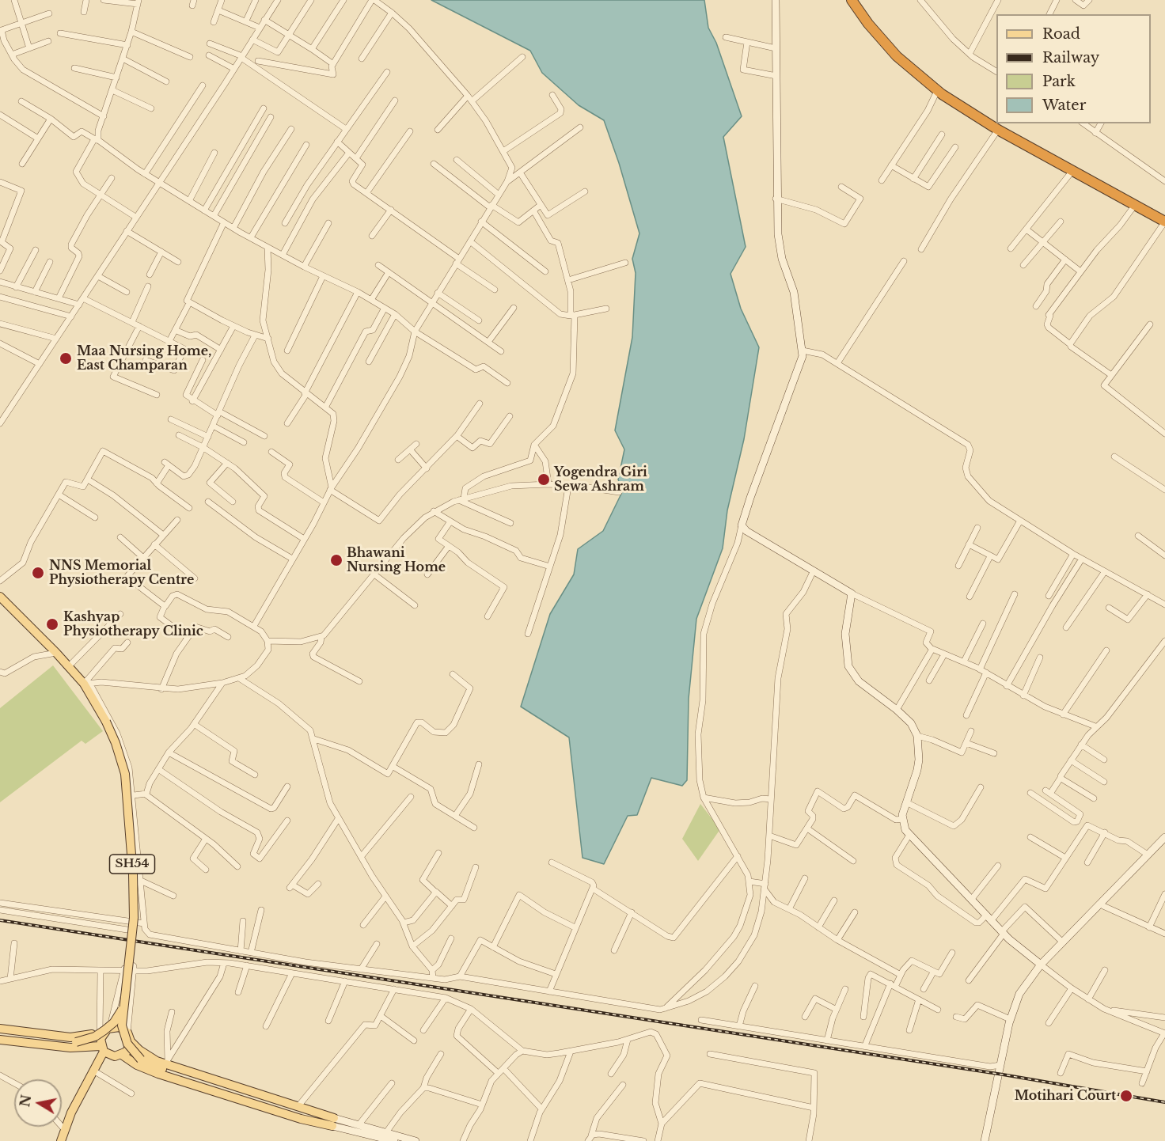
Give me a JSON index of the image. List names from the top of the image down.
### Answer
{
  "streets": {
    "main road": ["SH54"]
  },
  "places": [
    "Maa Nursing Home, East Champaran",
    "Yogendra Giri Sewa Ashram",
    "Bhawani Nursing Home",
    "NNS Memorial Physiotherapy Centre",
    "Kashyap Physiotherapy Clinic",
    "Motihari Court"
  ],
  "legend": [
    "Road",
    "Railway",
    "Park",
    "Water"
  ],
  "north": "left"
}
